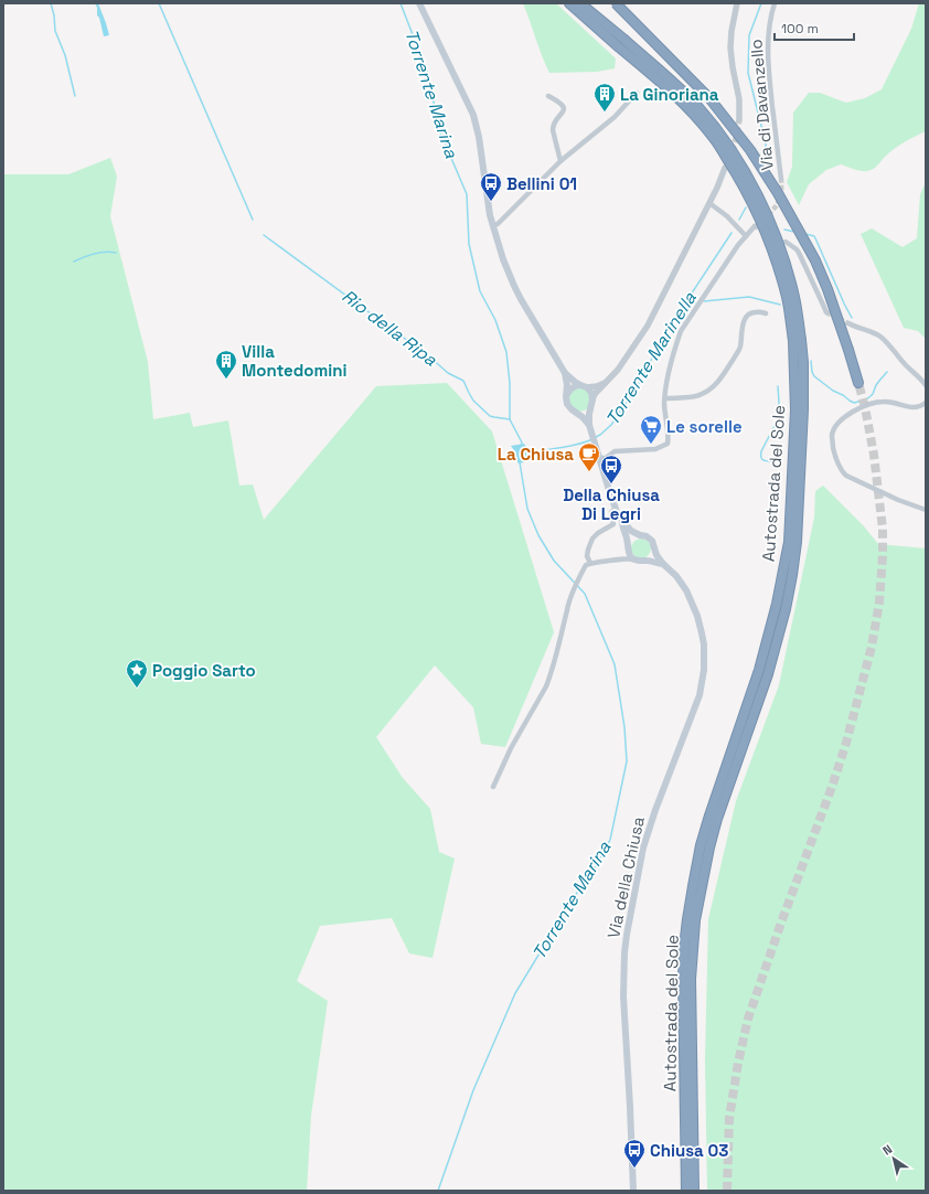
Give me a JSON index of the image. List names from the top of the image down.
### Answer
{
  "streets": {
    "highway": ["Autostrada del Sole"],
    "main road": ["Via della Chiusa"],
    "street": ["Via di Davanzello"]
  },
  "water": ["Torrente Marina", "Rio della Ripa", "Torrente Marinella"],
  "places": {
    "building": ["La Ginoriana", "Villa Montedomini"],
    "bus stop": ["Bellini 01", "Della Chiusa Di Legri", "Chiusa 03"],
    "supermarket": ["Le sorelle"],
    "cafe": ["La Chiusa"],
    "place": ["Poggio Sarto"]
  },
  "scale_bar": "100 m",
  "north": "top left"
}
